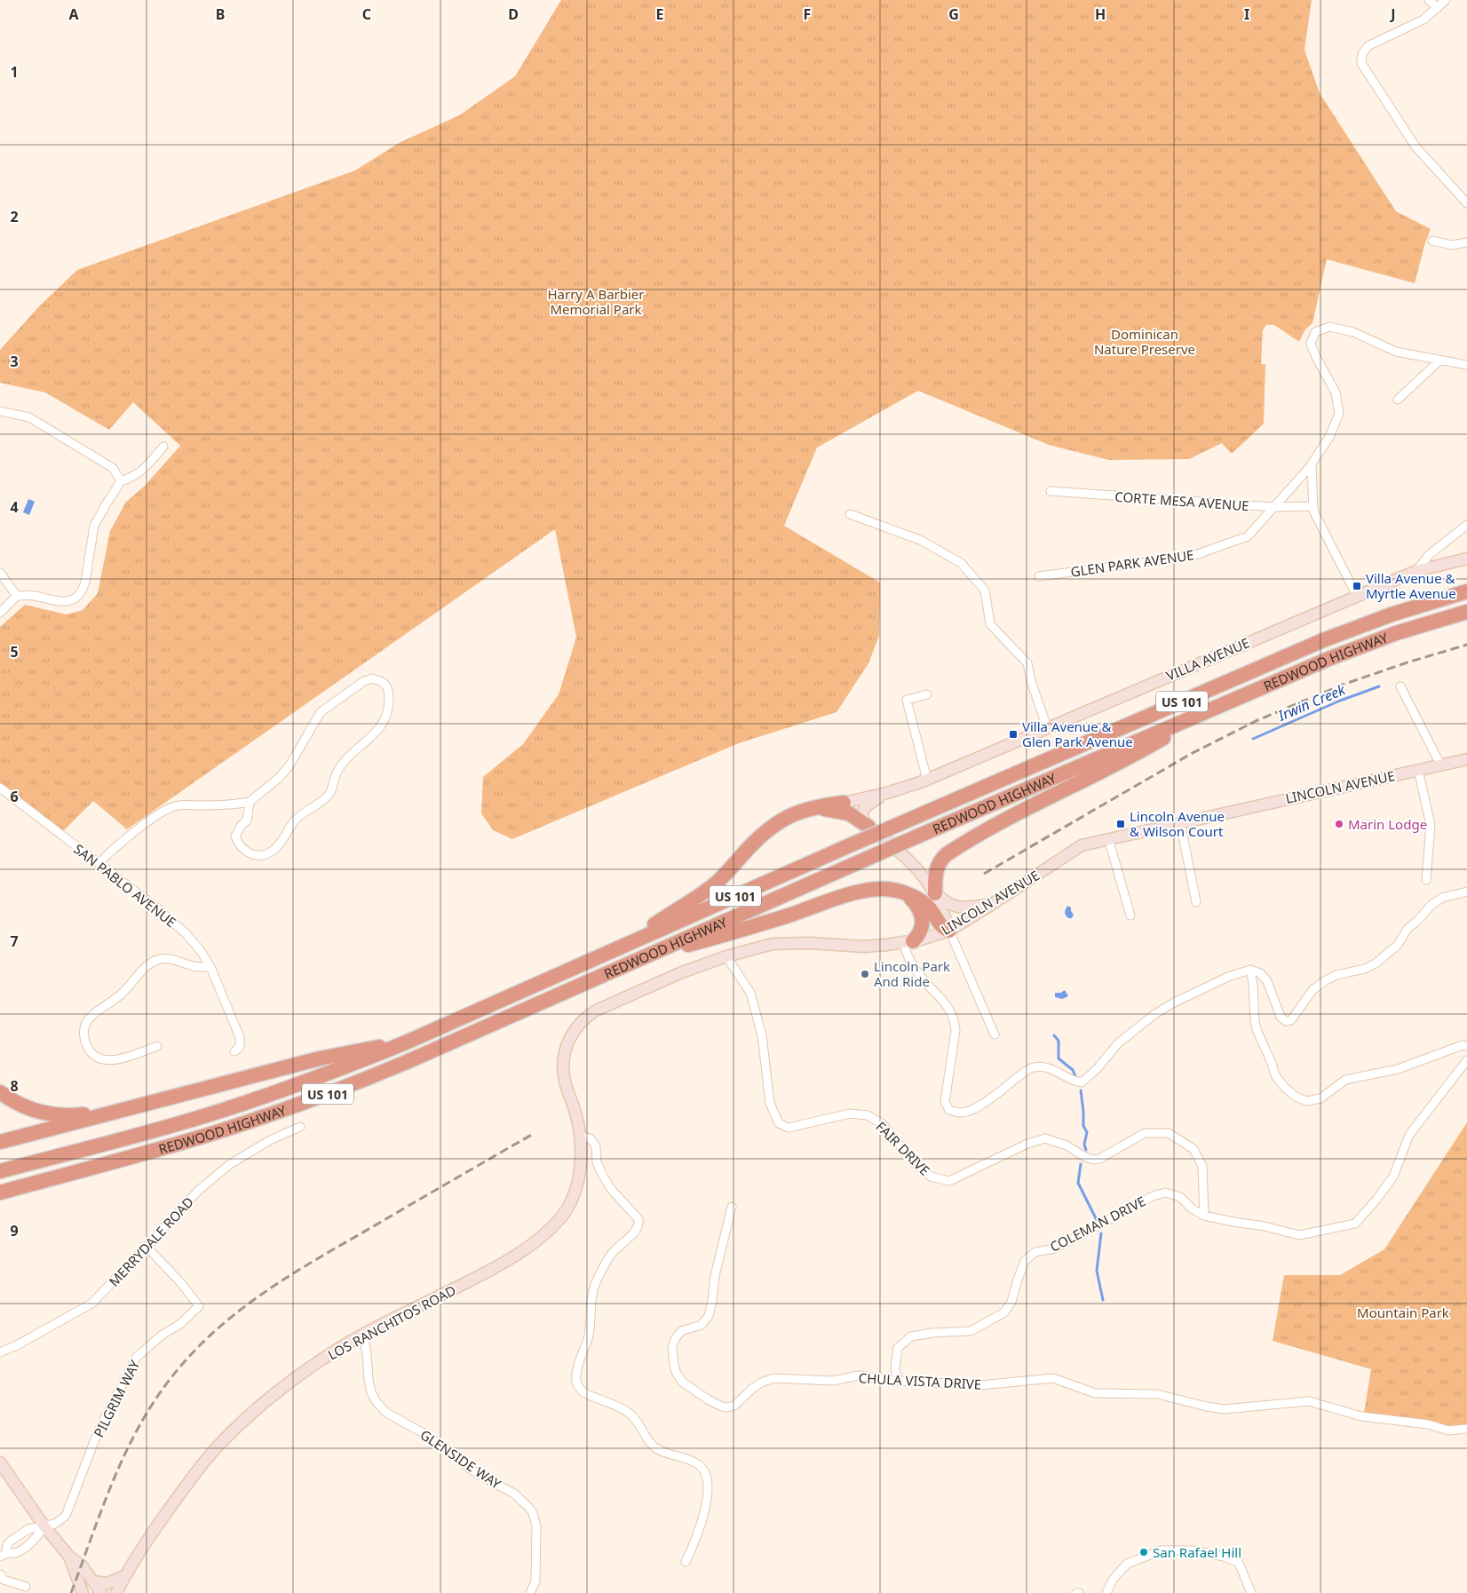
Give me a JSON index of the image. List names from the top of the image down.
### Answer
{
  "streets": {
    "highway": ["REDWOOD HIGHWAY", "US 101"],
    "main road": ["VILLA AVENUE", "LINCOLN AVENUE", "LOS RANCHITOS ROAD"],
    "street": [
      "CORTE MESA AVENUE",
      "GLEN PARK AVENUE",
      "SAN PABLO AVENUE",
      "FAIR DRIVE",
      "COLEMAN DRIVE",
      "MERRYDALE ROAD",
      "CHULA VISTA DRIVE",
      "PILGRIM WAY",
      "GLENSIDE WAY"
    ]
  },
  "crossings": [
    ["CORTE MESA AVENUE", "GLEN PARK AVENUE"],
    ["LINCOLN AVENUE", "FAIR DRIVE"],
    ["LINCOLN AVENUE", "LOS RANCHITOS ROAD"],
    ["FAIR DRIVE", "COLEMAN DRIVE"],
    ["COLEMAN DRIVE", "CHULA VISTA DRIVE"],
    ["MERRYDALE ROAD", "PILGRIM WAY"],
    ["LOS RANCHITOS ROAD", "GLENSIDE WAY"]
  ],
  "water": ["Irwin Creek"],
  "parks": ["Harry A Barbier Memorial Park", "Dominican Nature Preserve", "Mountain Park"],
  "places": {
    "transit": ["Villa Avenue & Myrtle Avenue", "Villa Avenue & Glen Park Avenue", "Lincoln Avenue & Wilson Court"],
    "other": ["Marin Lodge", "Lincoln Park And Ride", "San Rafael Hill"]
  },
  "grid": {
    "columns": [
      "A",
      "B",
      "C",
      "D",
      "E",
      "F",
      "G",
      "H",
      "I",
      "J"
    ],
    "rows": [
      "1",
      "2",
      "3",
      "4",
      "5",
      "6",
      "7",
      "8",
      "9"
    ]
  }
}
